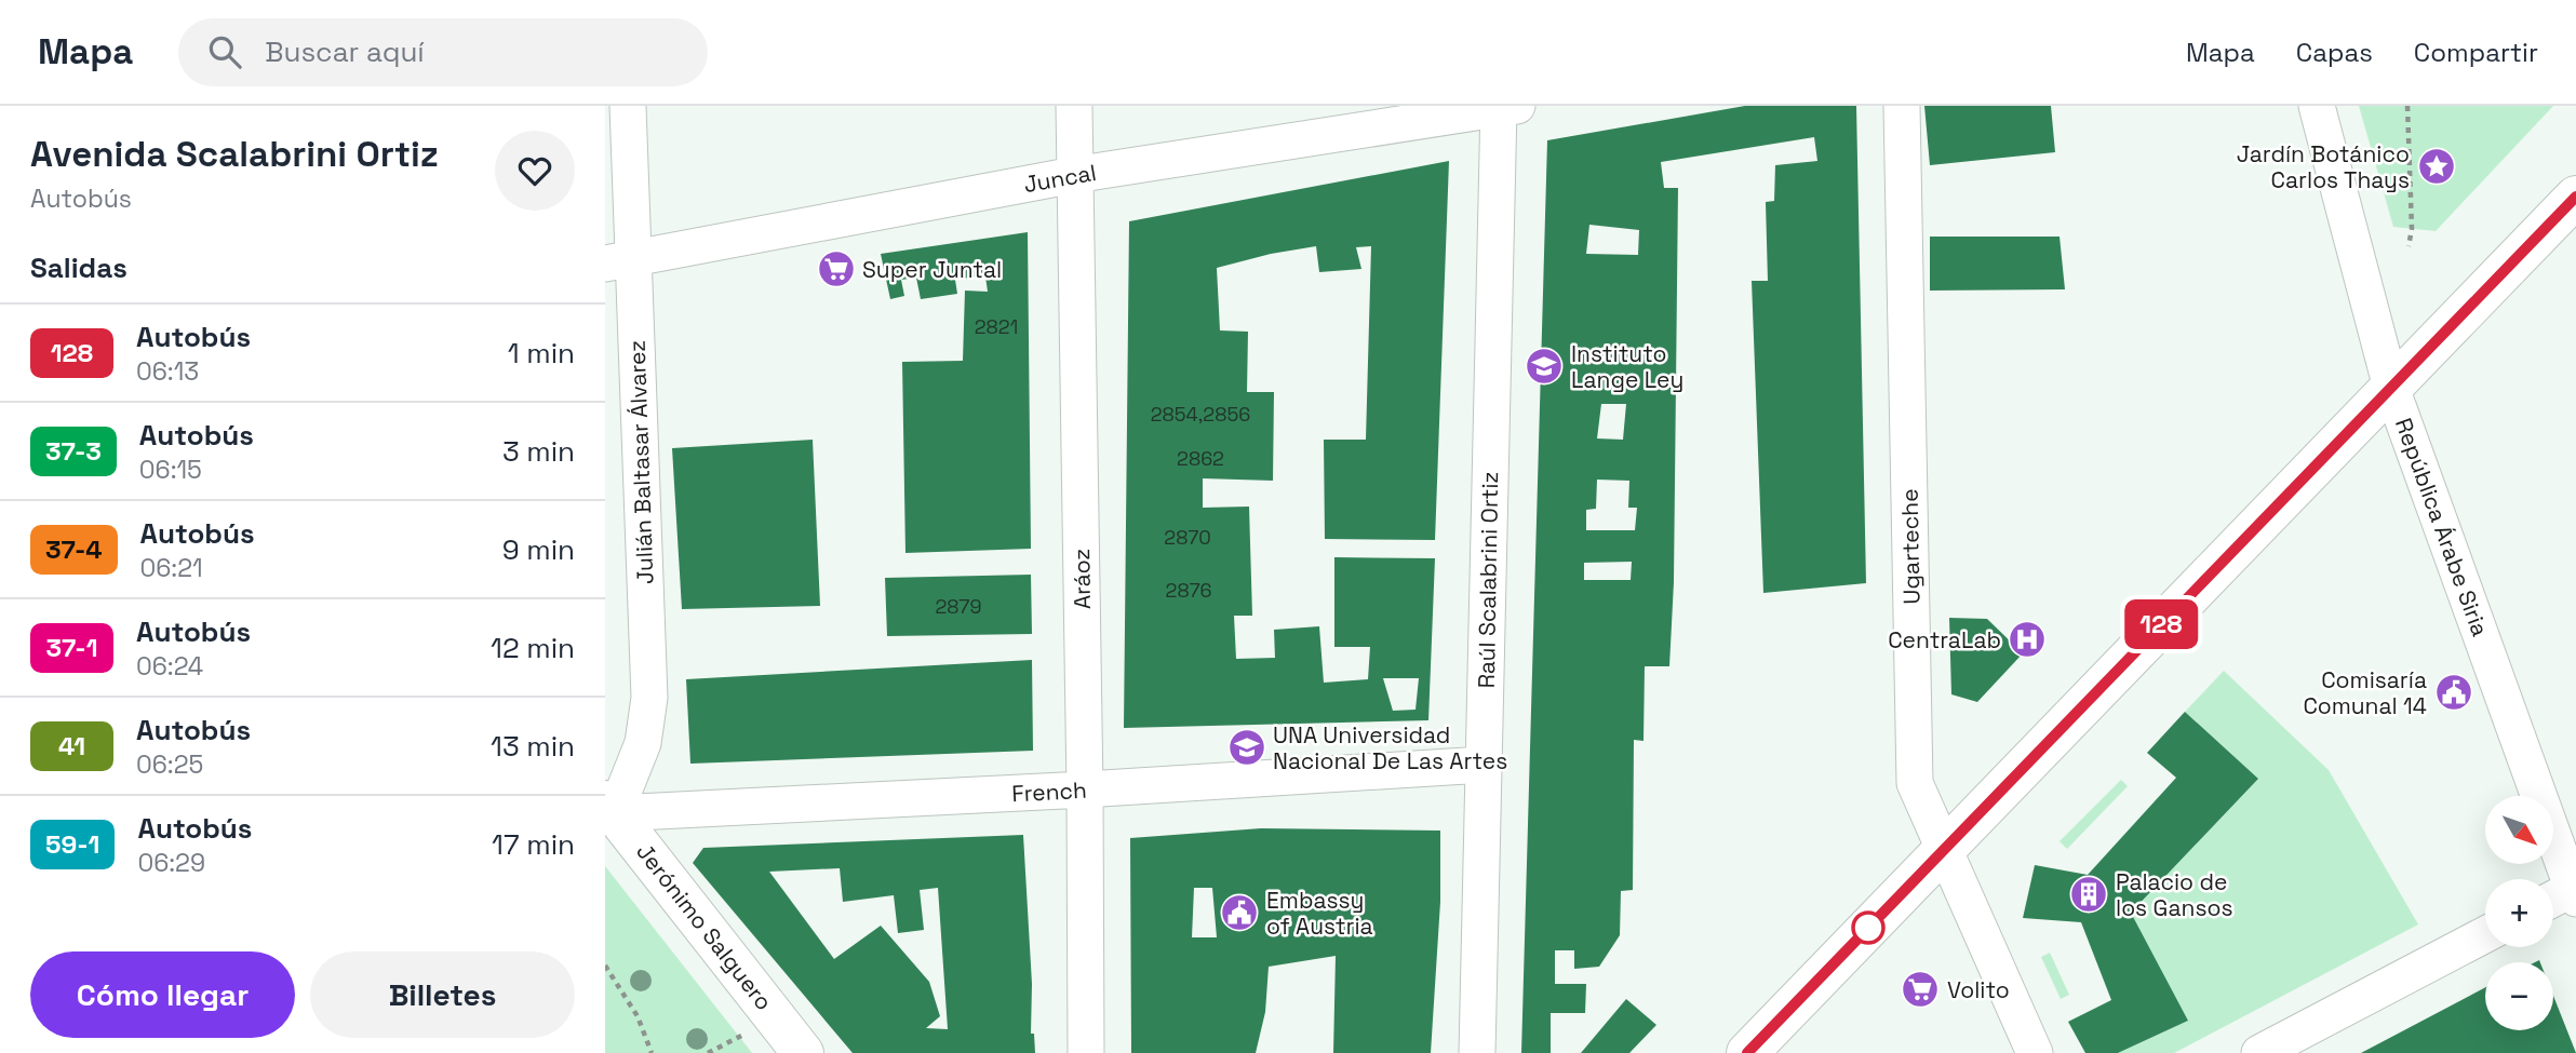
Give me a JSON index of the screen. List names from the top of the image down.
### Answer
{
  "streets": {
    "main road": ["Jerónimo Salguero"],
    "street": [
      "Juncal",
      "Julián Baltasar Álvarez",
      "República Árabe Siria",
      "Ugarteche",
      "Aráoz",
      "Raúl Scalabrini Ortiz",
      "French"
    ]
  },
  "crossings": [
    ["Juncal", "Julián Baltasar Álvarez"],
    ["Juncal", "Aráoz"],
    ["Juncal", "Raúl Scalabrini Ortiz"],
    ["Julián Baltasar Álvarez", "French"],
    ["Julián Baltasar Álvarez", "Jerónimo Salguero"],
    ["Aráoz", "French"],
    ["Raúl Scalabrini Ortiz", "French"],
    ["French", "Jerónimo Salguero"]
  ],
  "places": {
    "place": ["Jardín Botánico Carlos Thays"],
    "supermarket": ["Super Juntal", "Volito"],
    "school or university": ["Instituto Lange Ley", "UNA Universidad Nacional De Las Artes"],
    "hospital": ["CentraLab"],
    "public building": ["Comisaría Comunal 14", "Embassy of Austria"],
    "building": ["Palacio de los Gansos"]
  },
  "lines": ["bus line 128"],
  "house_numbers": [
    "2821",
    "2854,2856",
    "2862",
    "2870",
    "2876",
    "2879"
  ],
  "north": "bottom right",
  "page": {
    "header": "Mapa",
    "search": "Buscar aquí",
    "nav": ["Mapa", "Capas", "Compartir"],
    "heading": [
      ["Avenida Scalabrini Ortiz", "Autobús"],
      "Salidas"
    ],
    "on_map": "128",
    "list": [
      {
        "mark": "128",
        "name": "Autobús",
        "note": "06:13",
        "value": "1 min"
      },
      {
        "mark": "37-3",
        "name": "Autobús",
        "note": "06:15",
        "value": "3 min"
      },
      {
        "mark": "37-4",
        "name": "Autobús",
        "note": "06:21",
        "value": "9 min"
      },
      {
        "mark": "37-1",
        "name": "Autobús",
        "note": "06:24",
        "value": "12 min"
      },
      {
        "mark": "41",
        "name": "Autobús",
        "note": "06:25",
        "value": "13 min"
      },
      {
        "mark": "59-1",
        "name": "Autobús",
        "note": "06:29",
        "value": "17 min"
      }
    ],
    "map_buttons": ["+", "−"],
    "buttons": ["Cómo llegar", "Billetes"]
  }
}
